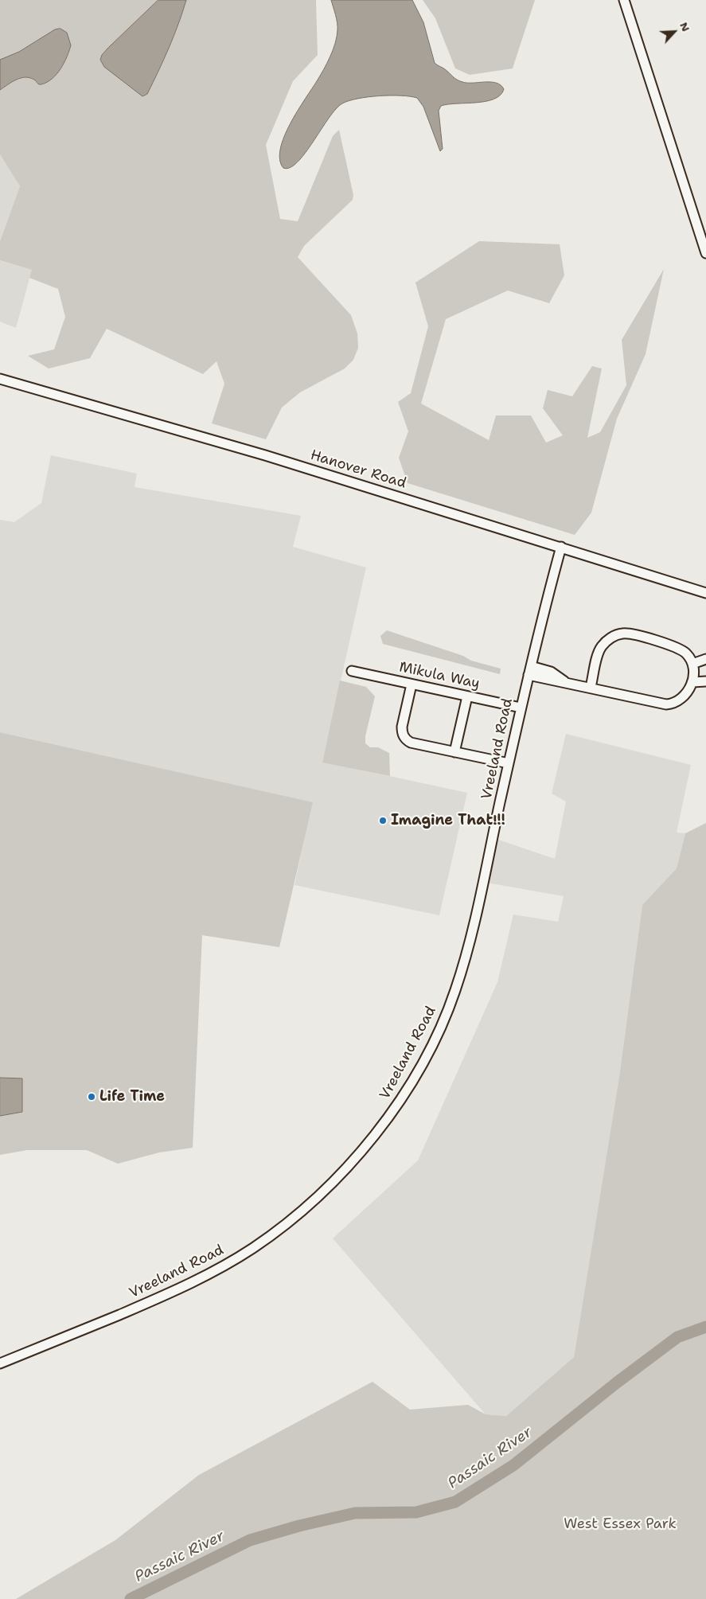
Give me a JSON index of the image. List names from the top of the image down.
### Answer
{
  "streets": {
    "street": ["Hanover Road", "Mikula Way", "Vreeland Road"]
  },
  "crossings": [
    ["Hanover Road", "Vreeland Road"],
    ["Mikula Way", "Vreeland Road"]
  ],
  "water": ["Passaic River"],
  "parks": ["West Essex Park"],
  "places": ["Imagine That!!!", "Life Time"],
  "north": "top right"
}
